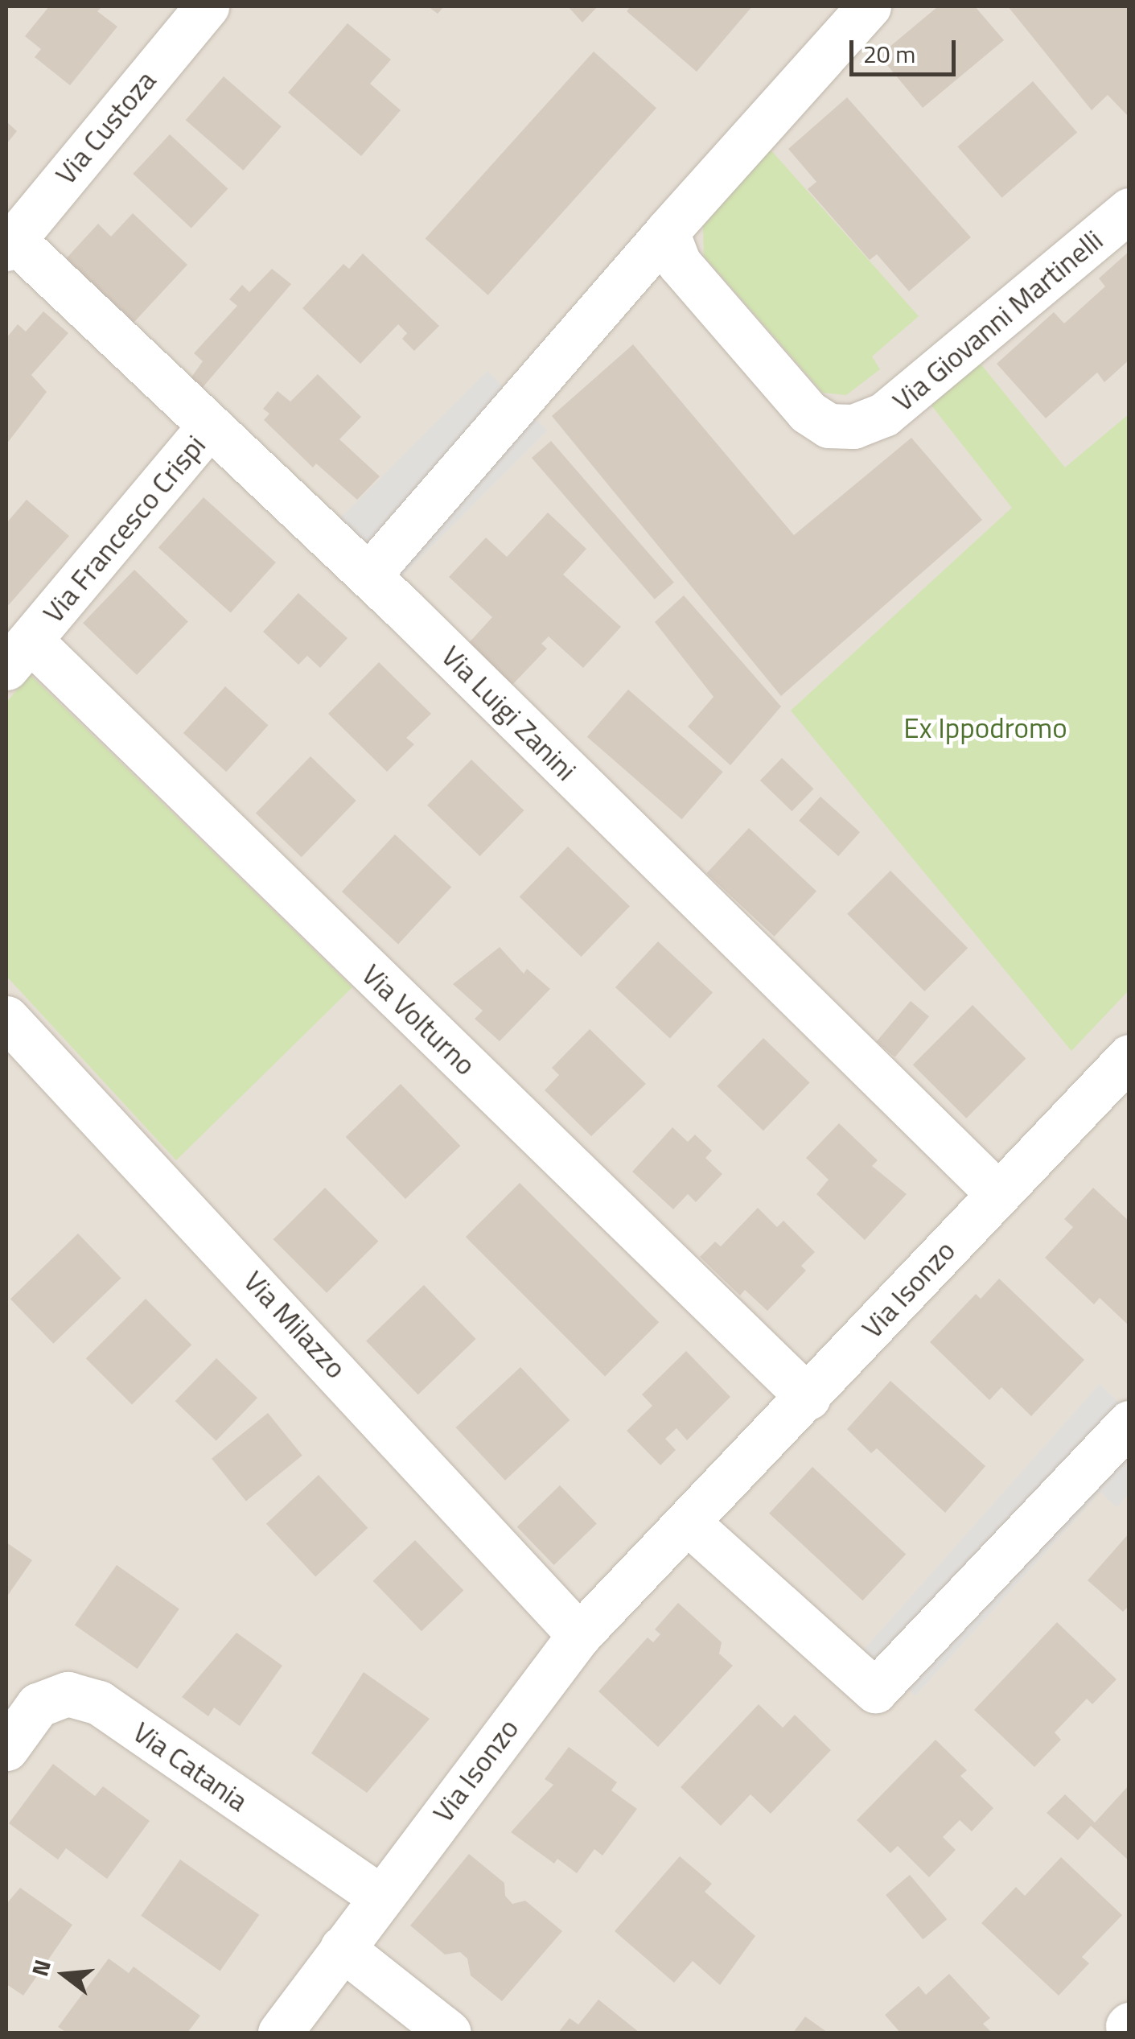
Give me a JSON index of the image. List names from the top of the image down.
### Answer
{
  "streets": {
    "street": [
      "Via Custoza",
      "Via Giovanni Martinelli",
      "Via Francesco Crispi",
      "Via Luigi Zanini",
      "Via Volturno",
      "Via Isonzo",
      "Via Milazzo",
      "Via Catania"
    ]
  },
  "crossings": [
    ["Via Custoza", "Via Luigi Zanini"],
    ["Via Francesco Crispi", "Via Luigi Zanini"],
    ["Via Francesco Crispi", "Via Volturno"],
    ["Via Luigi Zanini", "Via Isonzo"],
    ["Via Volturno", "Via Isonzo"],
    ["Via Isonzo", "Via Milazzo"],
    ["Via Isonzo", "Via Catania"]
  ],
  "parks": ["Ex Ippodromo"],
  "scale_bar": "20 m",
  "north": "left"
}
